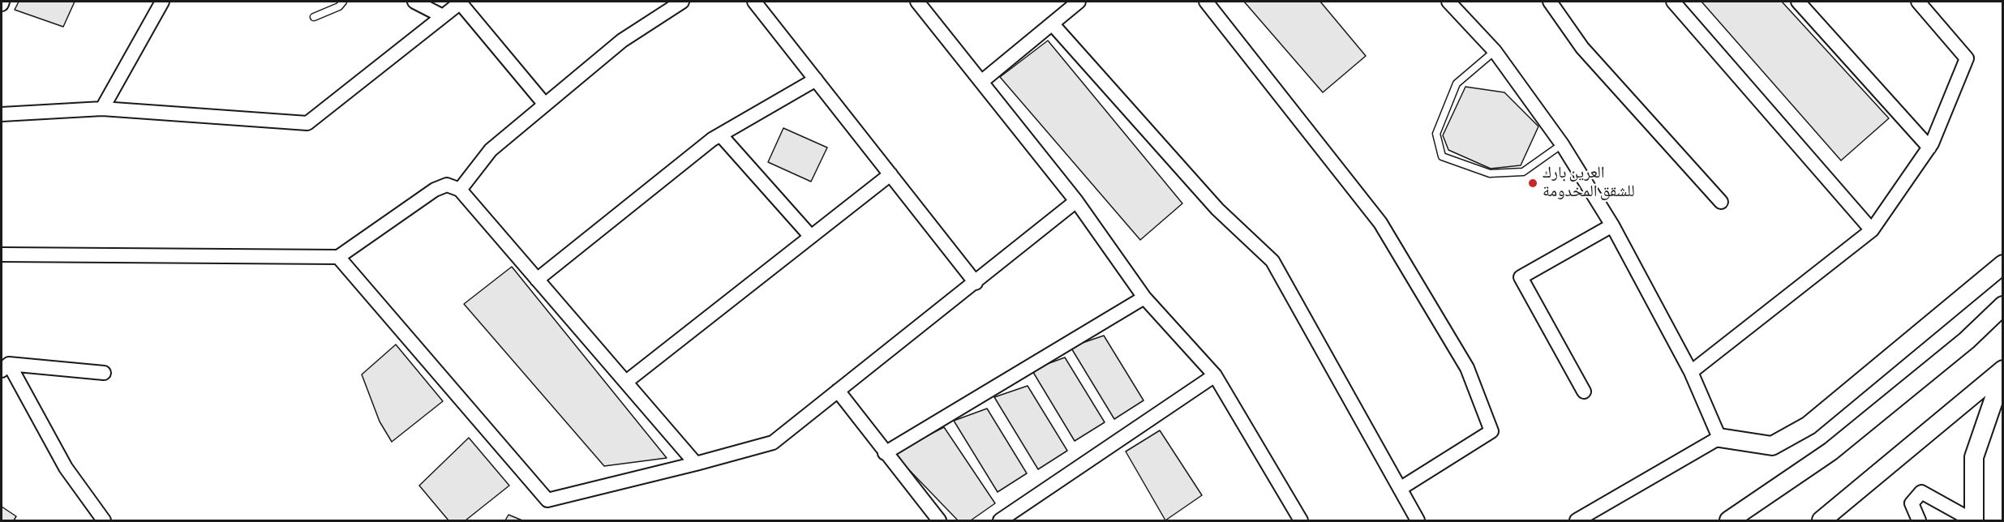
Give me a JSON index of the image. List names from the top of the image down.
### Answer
{
  "places": ["العرين بارك للشقق المخدومة"]
}
